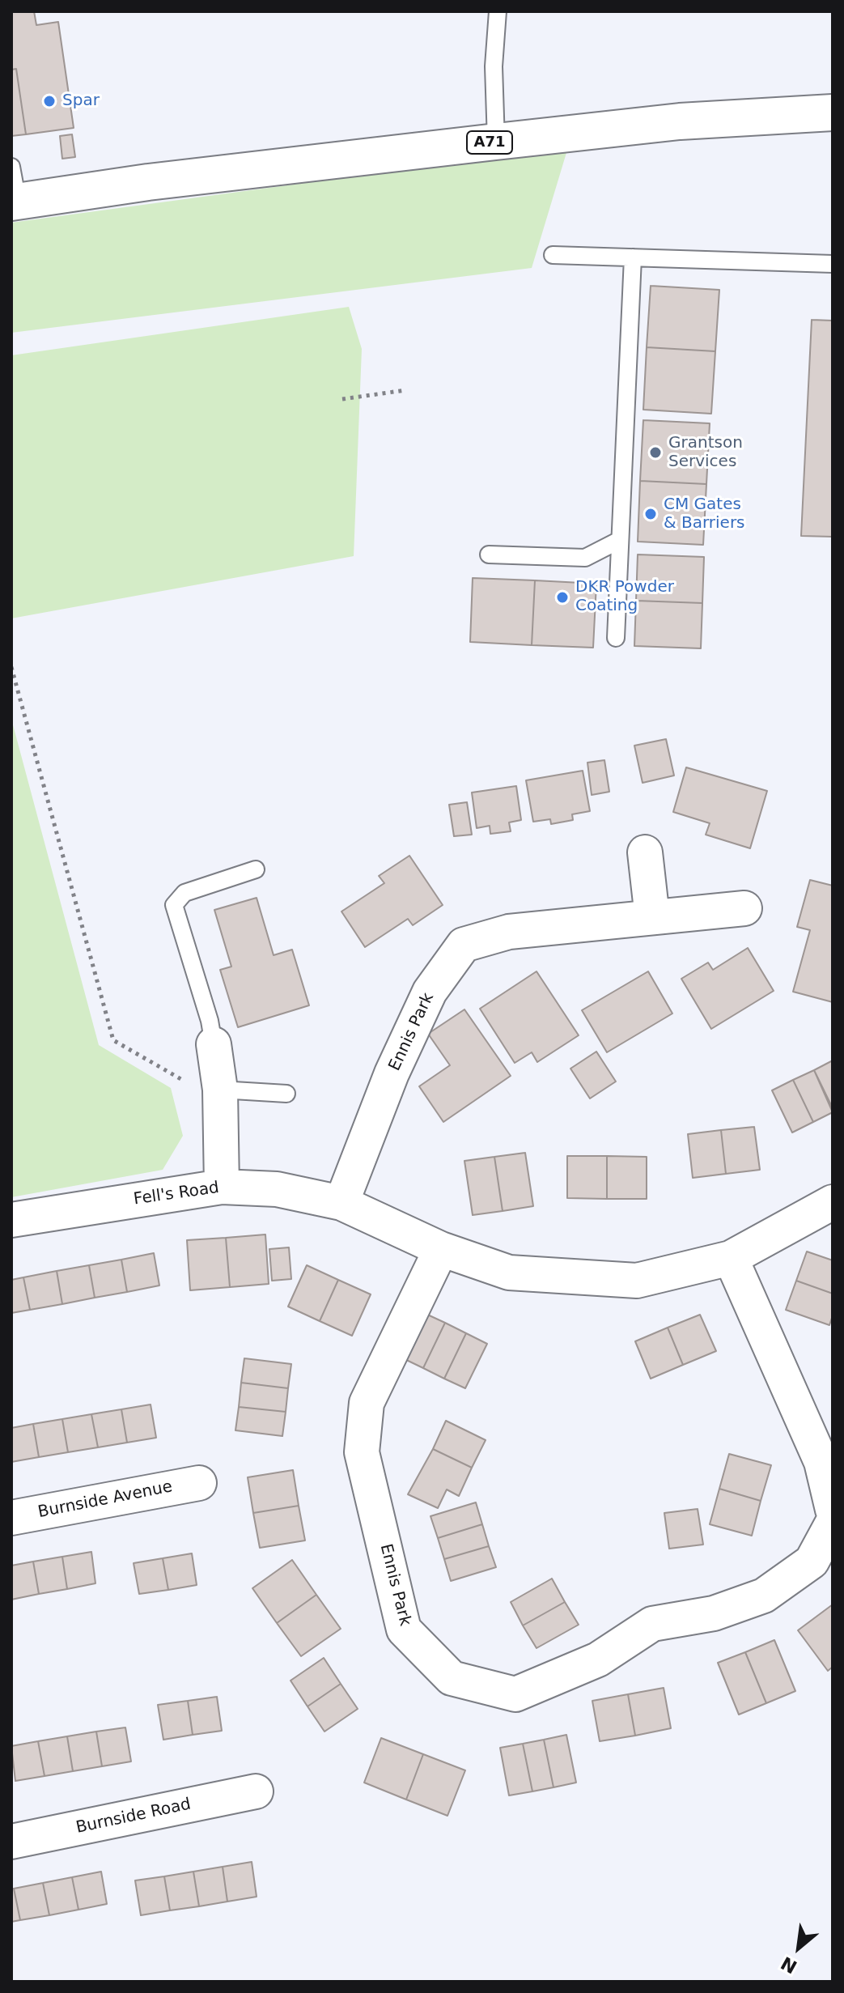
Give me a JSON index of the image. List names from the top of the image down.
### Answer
{
  "streets": {
    "main road": ["A71"],
    "street": [
      "Ennis Park",
      "Fell's Road",
      "Burnside Avenue",
      "Burnside Road"
    ]
  },
  "crossings": [
    ["Ennis Park", "Fell's Road"]
  ],
  "places": [
    "Spar",
    "Grantson Services",
    "CM Gates & Barriers",
    "DKR Powder Coating"
  ],
  "north": "bottom left"
}
